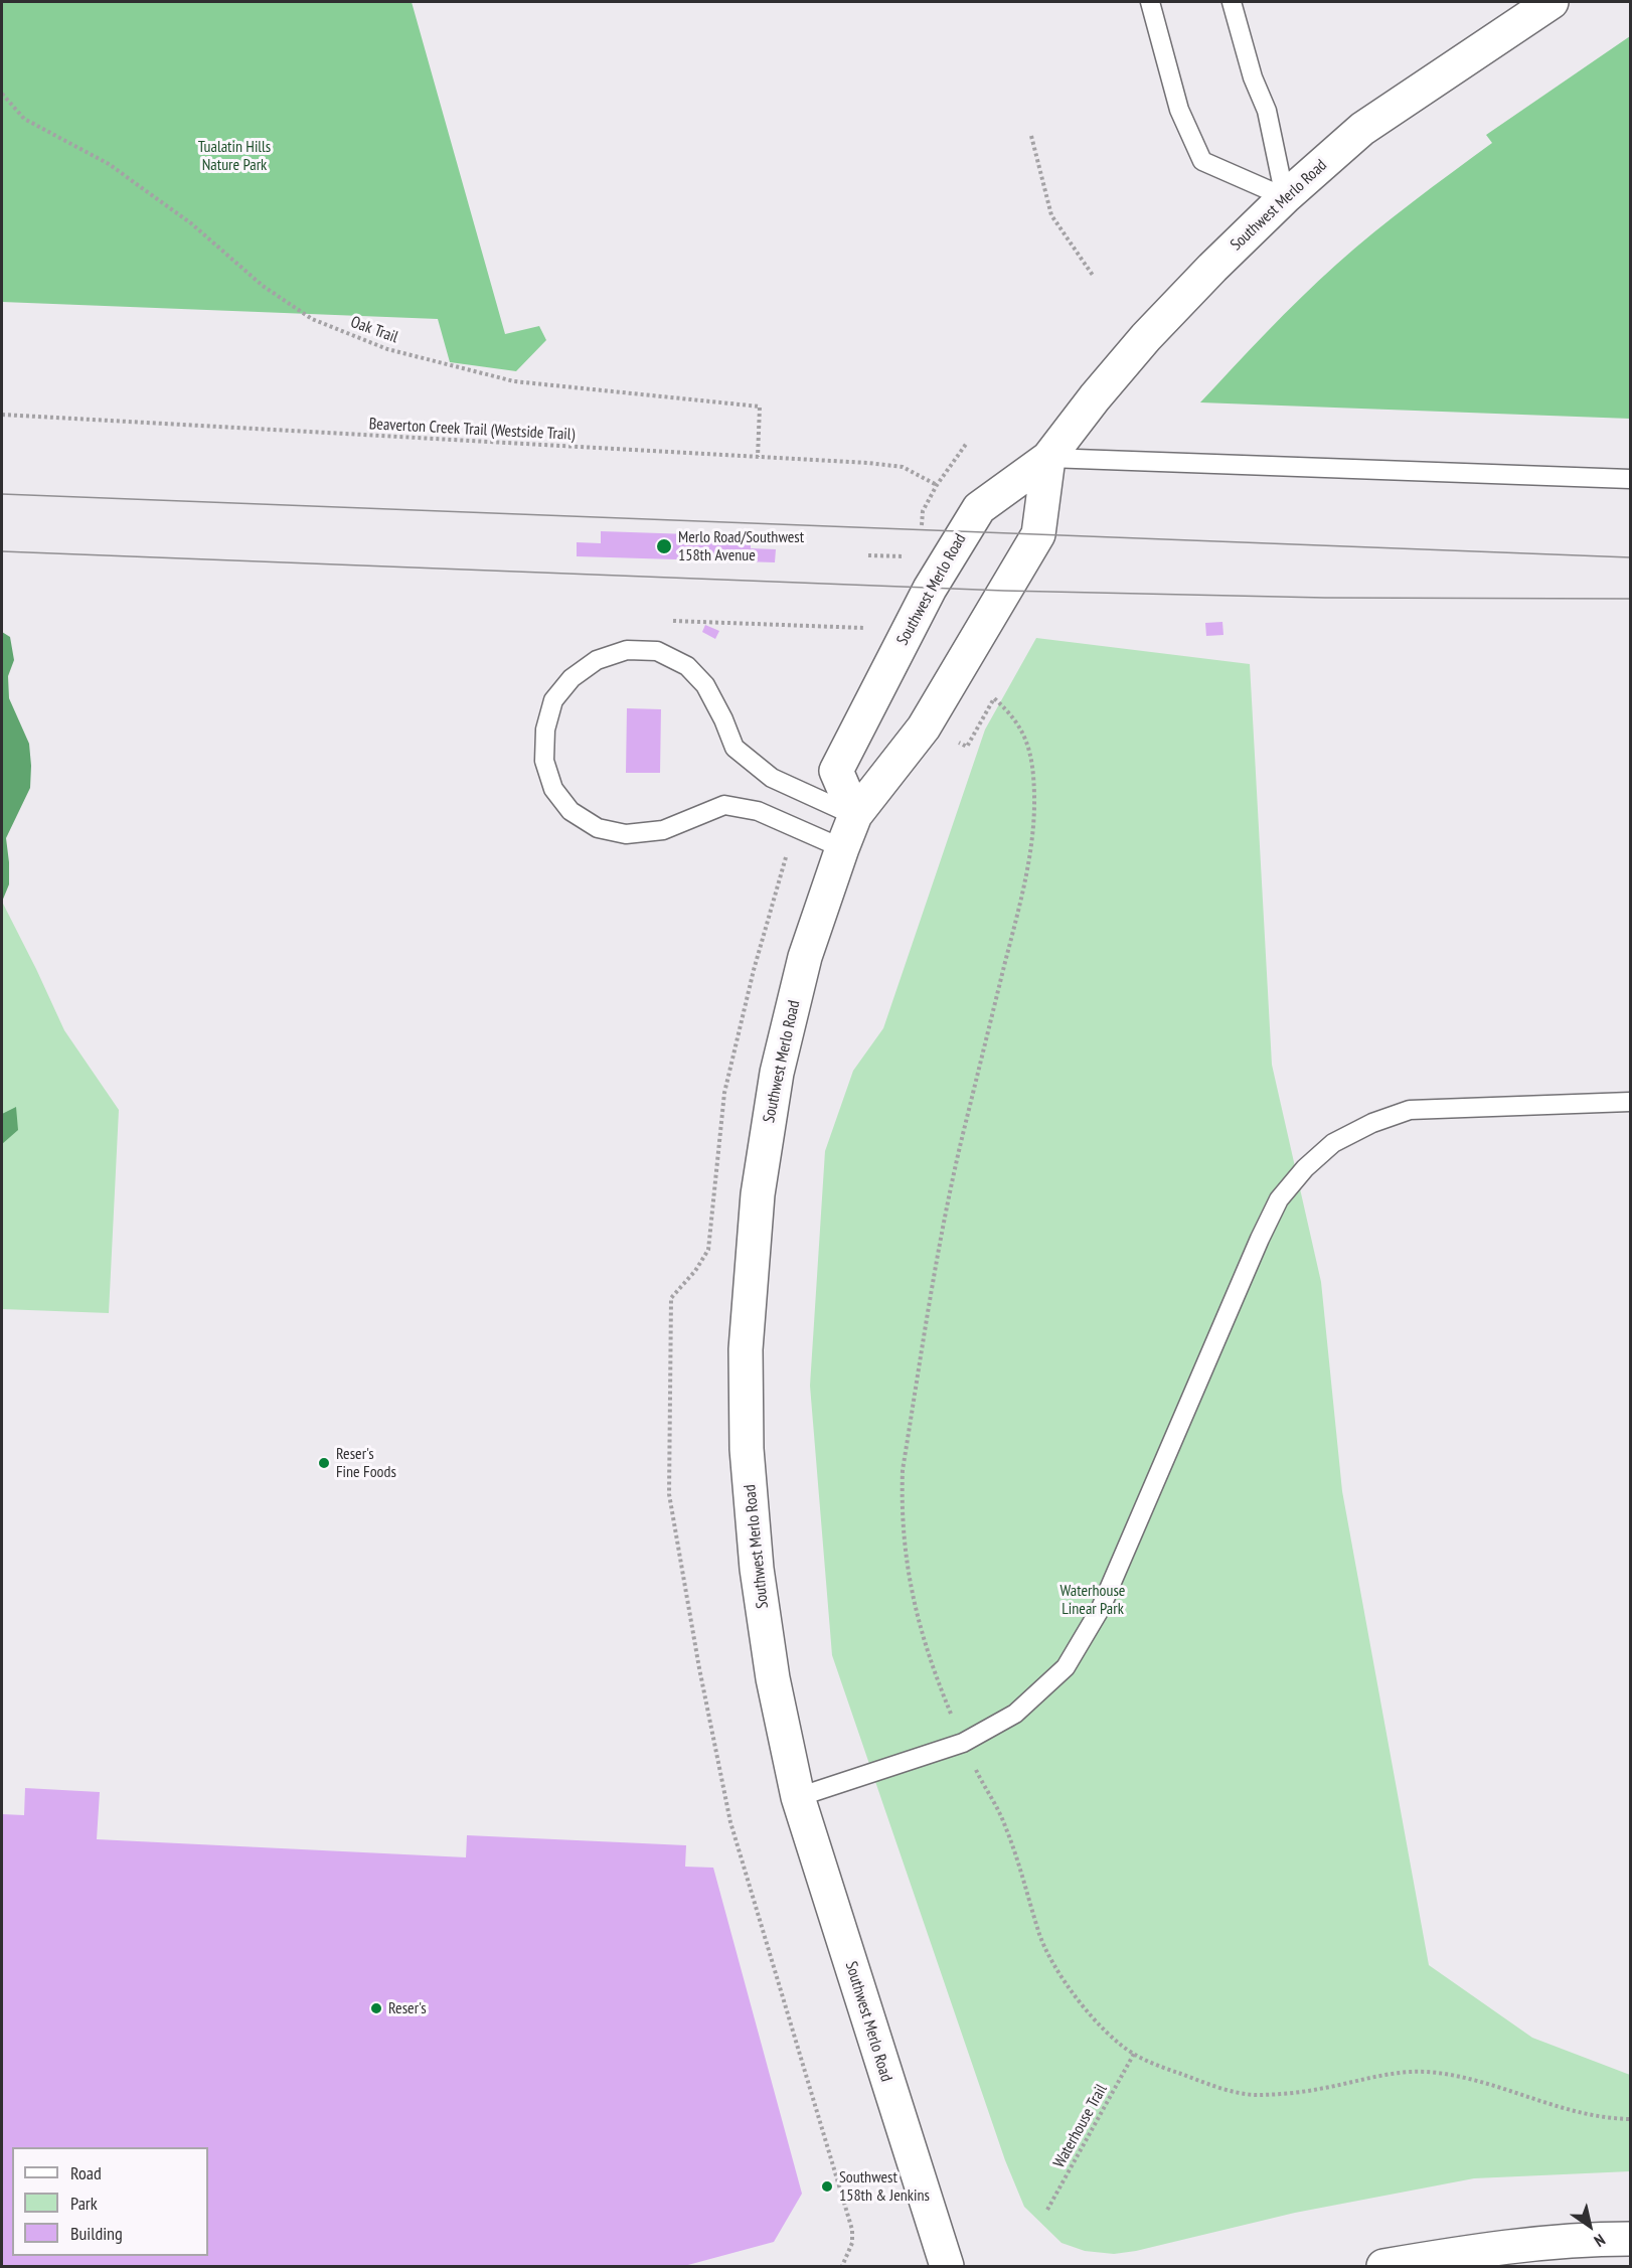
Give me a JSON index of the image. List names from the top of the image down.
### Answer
{
  "streets": {
    "street": ["Southwest Merlo Road"],
    "path": ["Oak Trail", "Beaverton Creek Trail (Westside Trail)", "Waterhouse Trail"]
  },
  "crossings": [
    ["Oak Trail", "Beaverton Creek Trail (Westside Trail)"]
  ],
  "parks": ["Tualatin Hills Nature Park", "Waterhouse Linear Park"],
  "places": [
    "Merlo Road/Southwest 158th Avenue",
    "Reser's Fine Foods",
    "Reser's",
    "Southwest 158th & Jenkins"
  ],
  "legend": ["Road", "Park", "Building"],
  "north": "bottom right"
}
